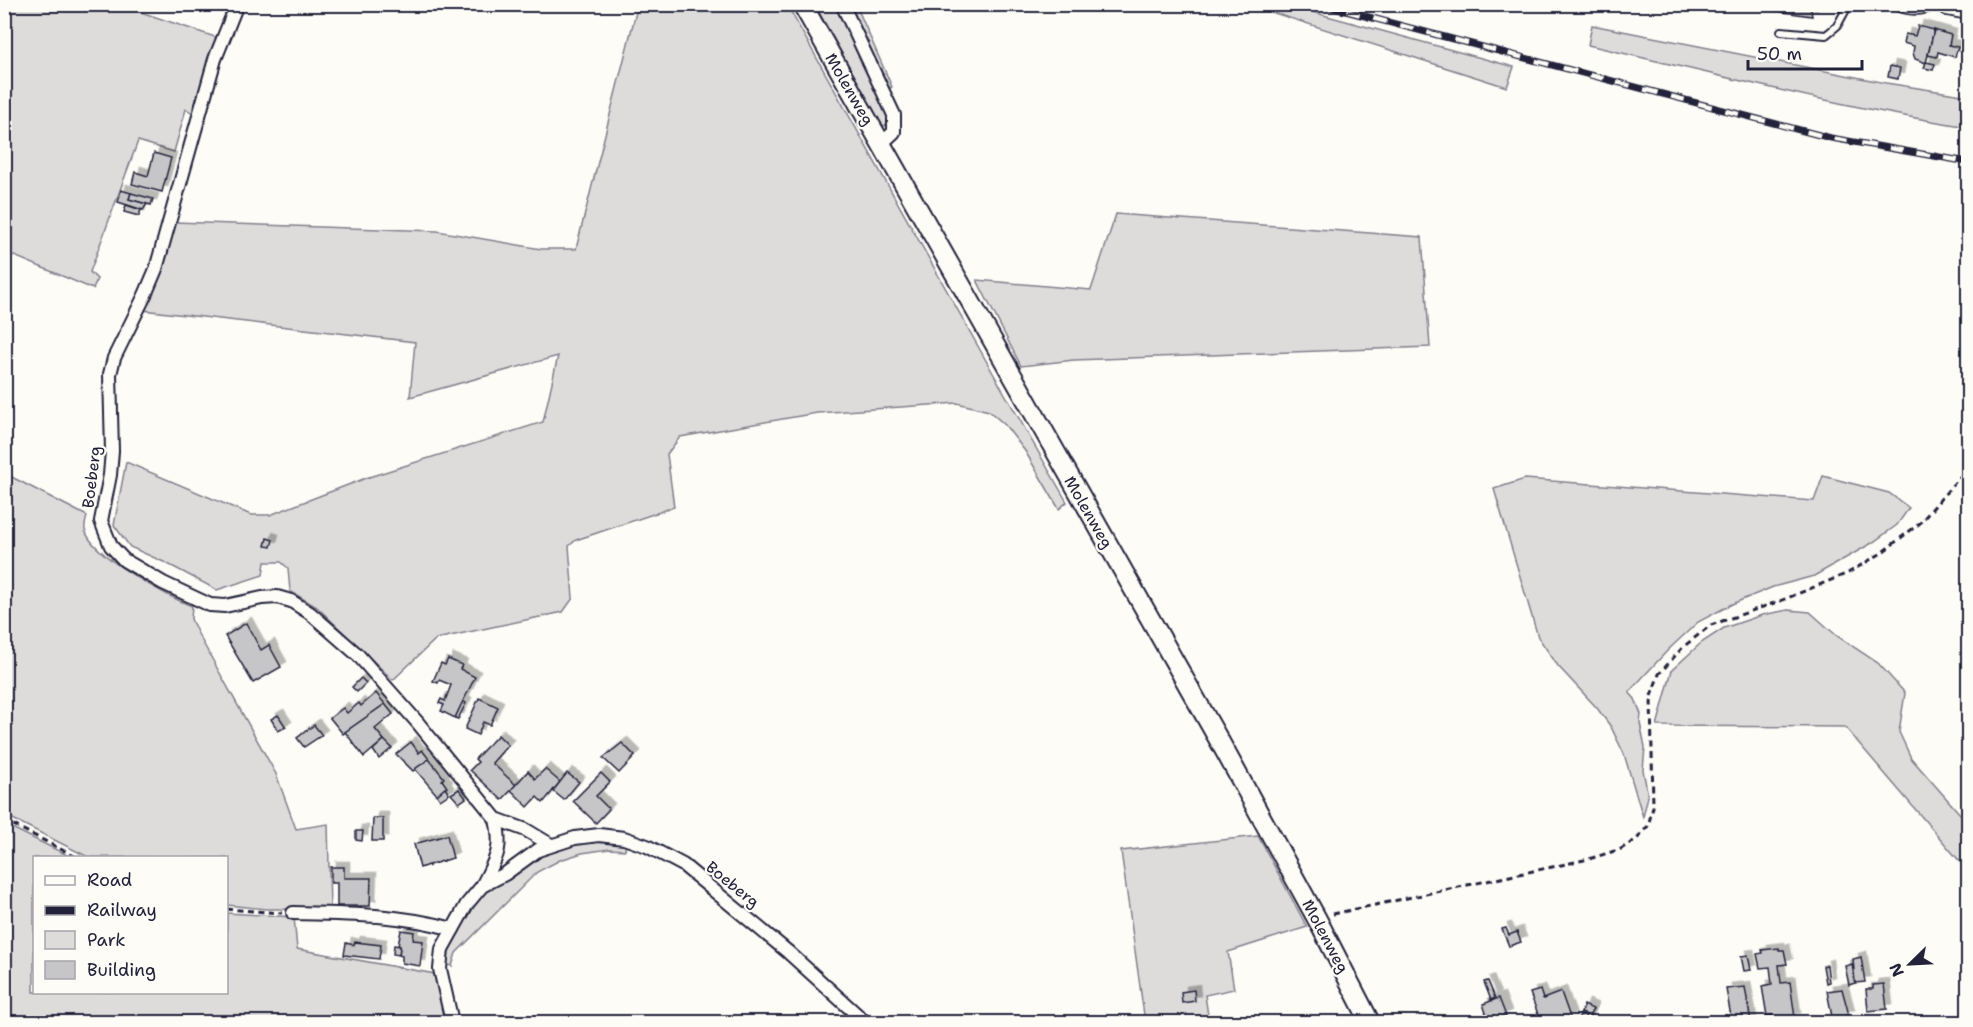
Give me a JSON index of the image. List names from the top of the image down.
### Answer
{
  "streets": {
    "main road": ["Molenweg"],
    "street": ["Boeberg"]
  },
  "legend": [
    "Road",
    "Railway",
    "Park",
    "Building"
  ],
  "scale_bar": "50 m",
  "north": "bottom left"
}
